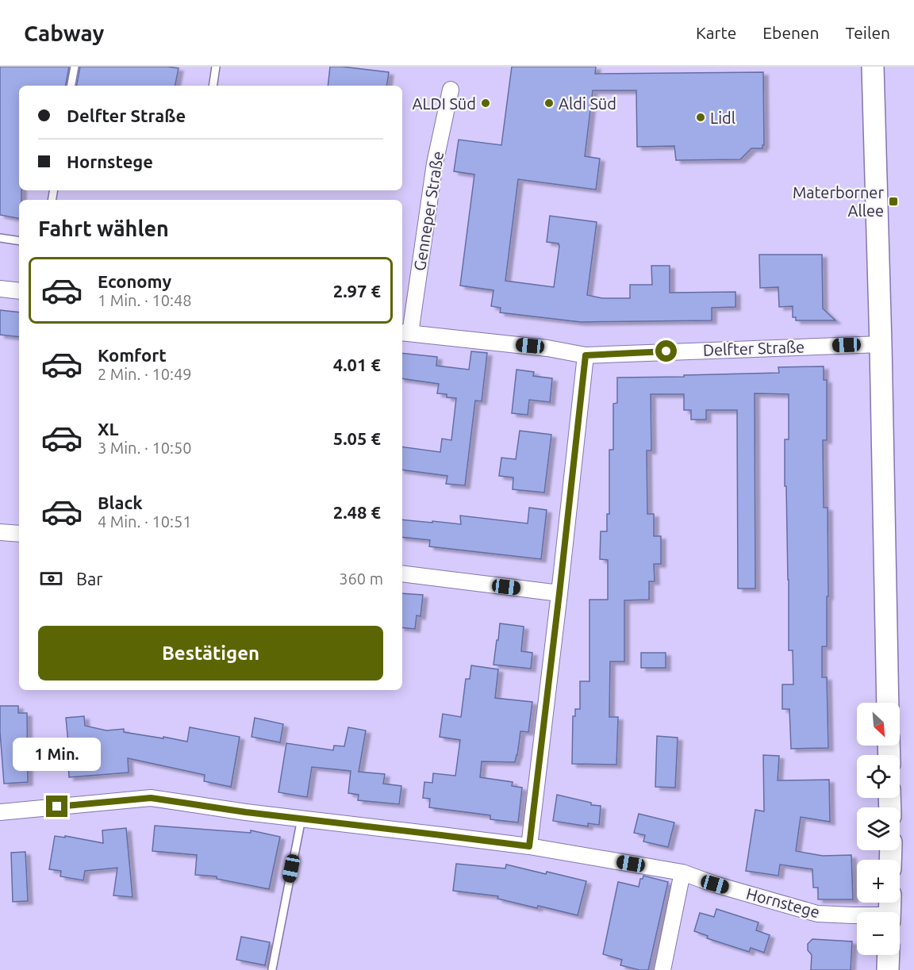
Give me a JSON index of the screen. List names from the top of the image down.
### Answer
{
  "streets": {
    "street": ["Genneper Straße", "Delfter Straße", "Hornstege"]
  },
  "crossings": [
    ["Genneper Straße", "Delfter Straße"]
  ],
  "places": {
    "other": ["ALDI Süd", "Aldi Süd", "Lidl"],
    "transit": ["Materborner Allee"]
  },
  "north": "bottom right",
  "page": {
    "header": "Cabway",
    "nav": ["Karte", "Ebenen", "Teilen"],
    "banner": ["Delfter Straße", "Hornstege"],
    "heading": "Fahrt wählen",
    "list": [
      {
        "name": "Economy",
        "note": "1 Min. · 10:48",
        "value": "2.97 €"
      },
      {
        "name": "Komfort",
        "note": "2 Min. · 10:49",
        "value": "4.01 €"
      },
      {
        "name": "XL",
        "note": "3 Min. · 10:50",
        "value": "5.05 €"
      },
      {
        "name": "Black",
        "note": "4 Min. · 10:51",
        "value": "2.48 €"
      }
    ],
    "pay": ["Bar", "360 m"],
    "buttons": "Bestätigen",
    "map_buttons": ["+", "−"],
    "bubble": "1 Min."
  }
}
